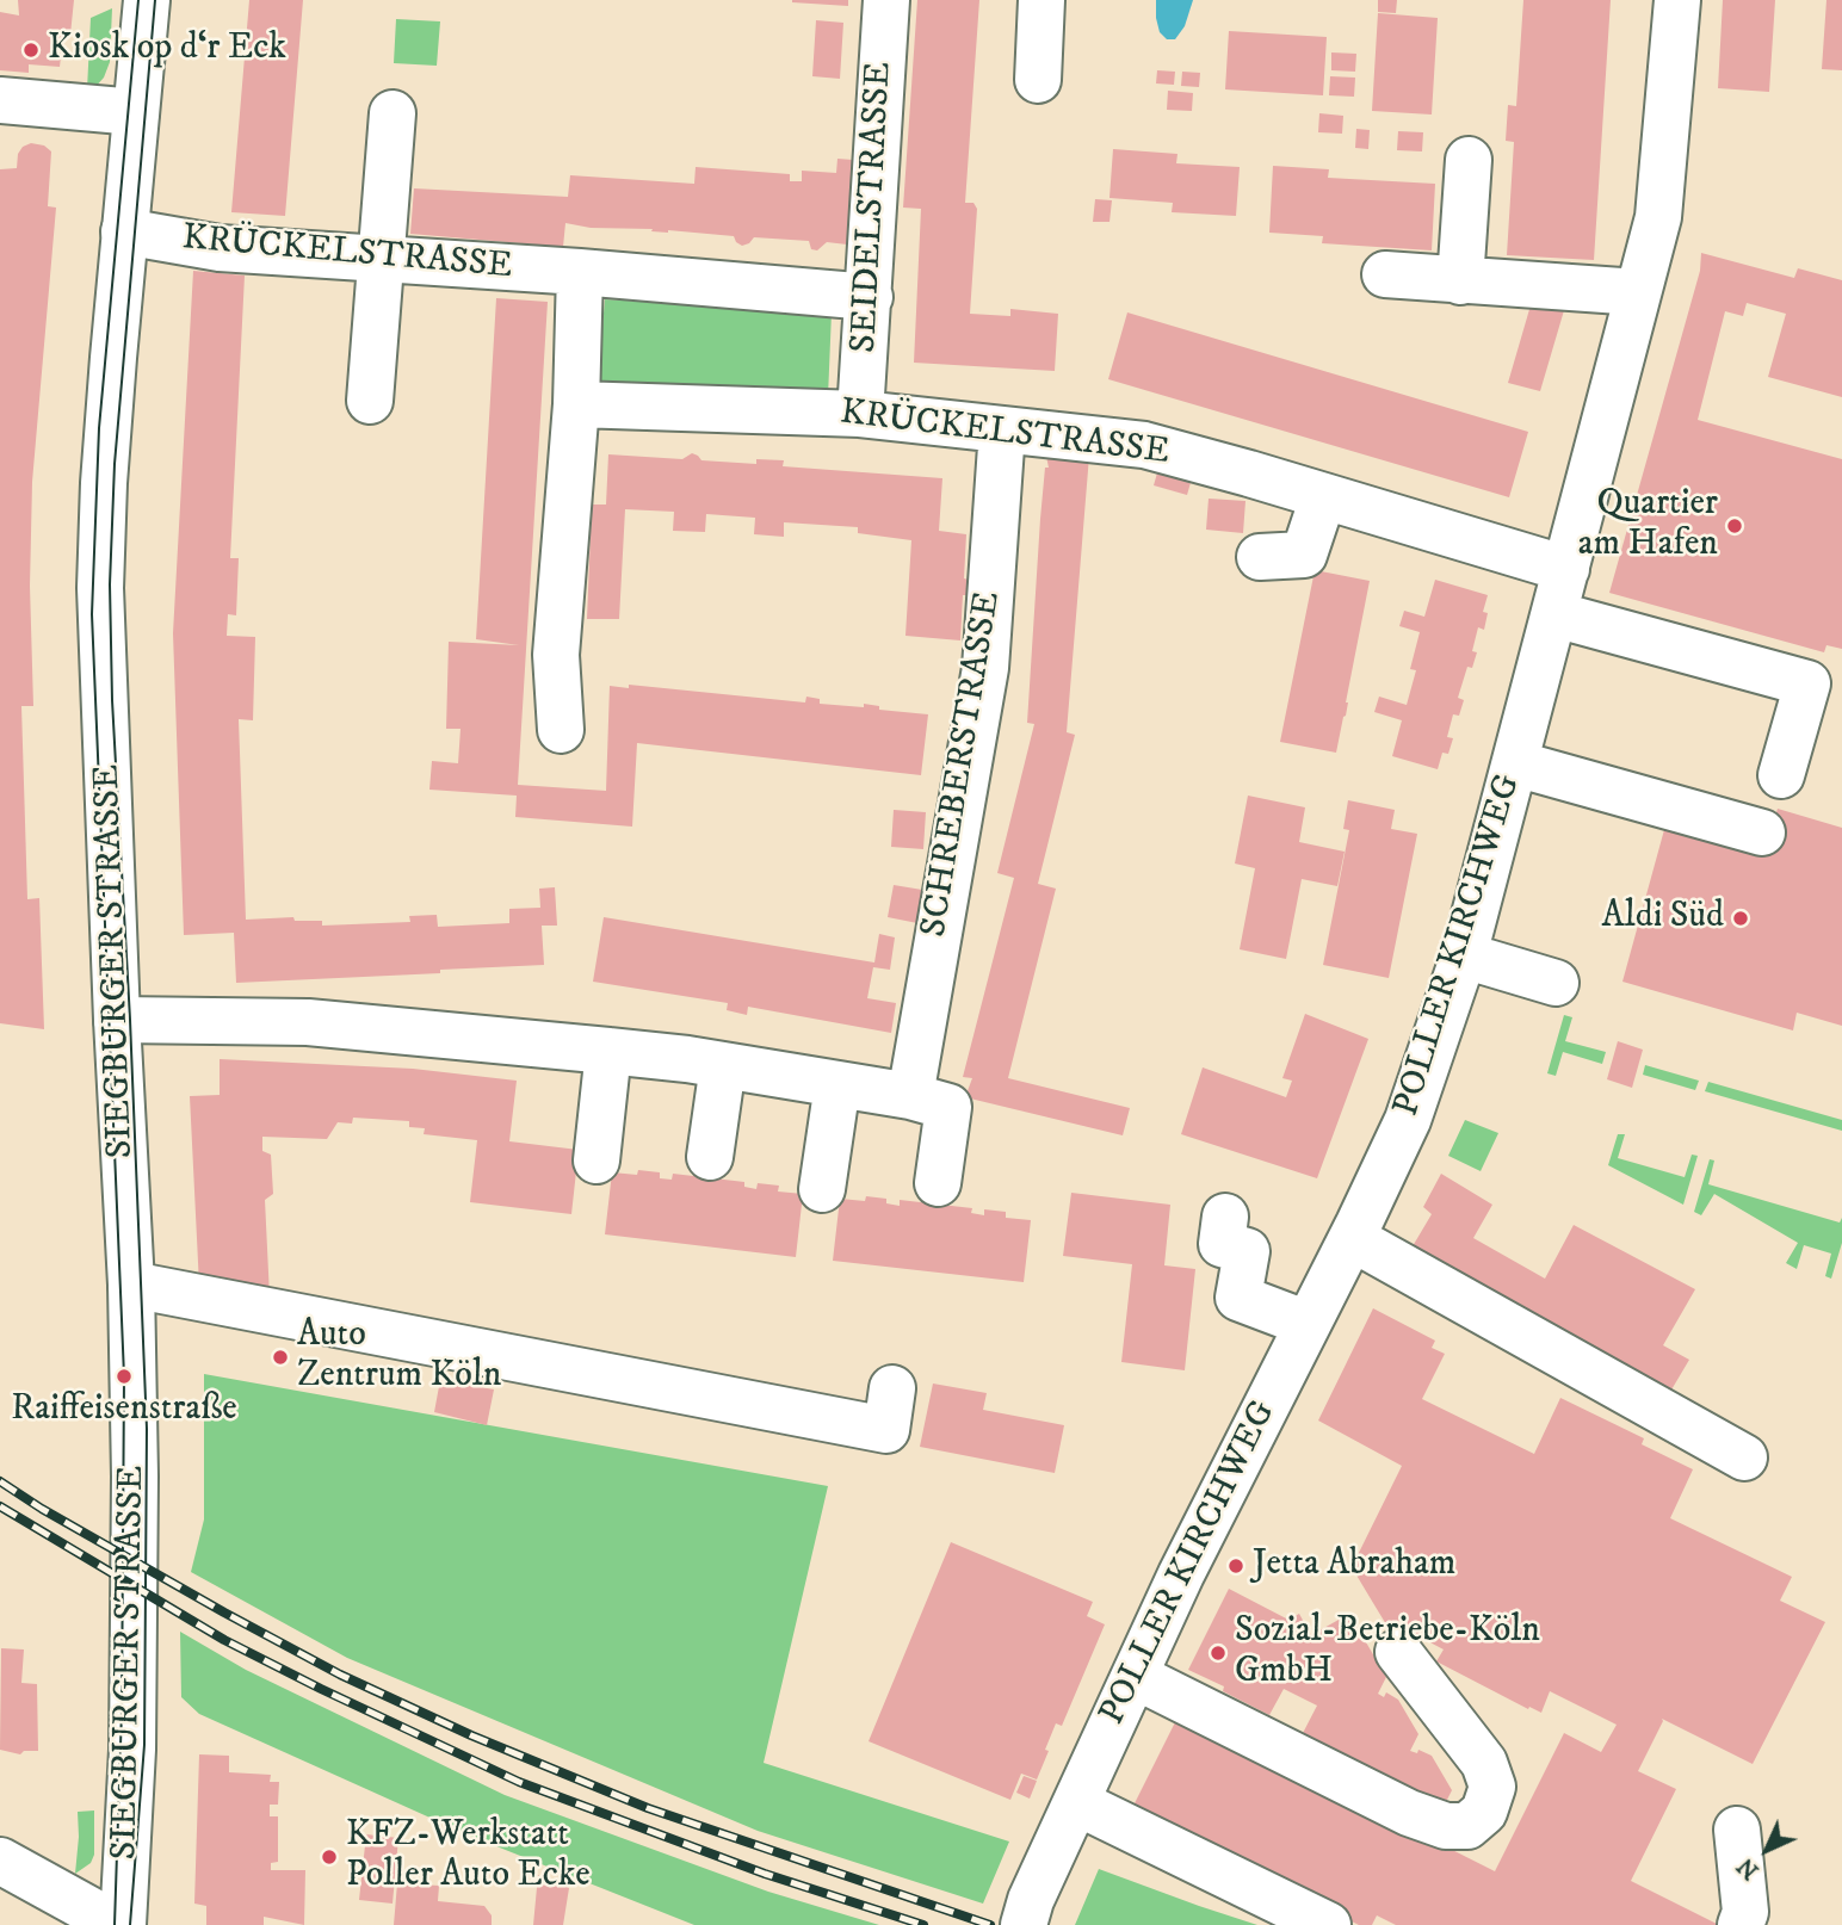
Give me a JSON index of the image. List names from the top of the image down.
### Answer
{
  "streets": {
    "street": [
      "SEIDELSTRASSE",
      "KRÜCKELSTRASSE",
      "SCHREBERSTRASSE",
      "POLLER KIRCHWEG",
      "SIEGBURGER STRASSE"
    ]
  },
  "crossings": [
    ["SEIDELSTRASSE", "KRÜCKELSTRASSE"],
    ["KRÜCKELSTRASSE", "SCHREBERSTRASSE"],
    ["KRÜCKELSTRASSE", "POLLER KIRCHWEG"],
    ["KRÜCKELSTRASSE", "SIEGBURGER STRASSE"]
  ],
  "places": [
    "Kiosk op d‘r Eck",
    "Quartier am Hafen",
    "Aldi Süd",
    "Auto Zentrum Köln",
    "Raiffeisenstraße",
    "Jetta Abraham",
    "Sozial-Betriebe-Köln GmbH",
    "KFZ-Werkstatt Poller Auto Ecke"
  ],
  "north": "bottom left"
}
